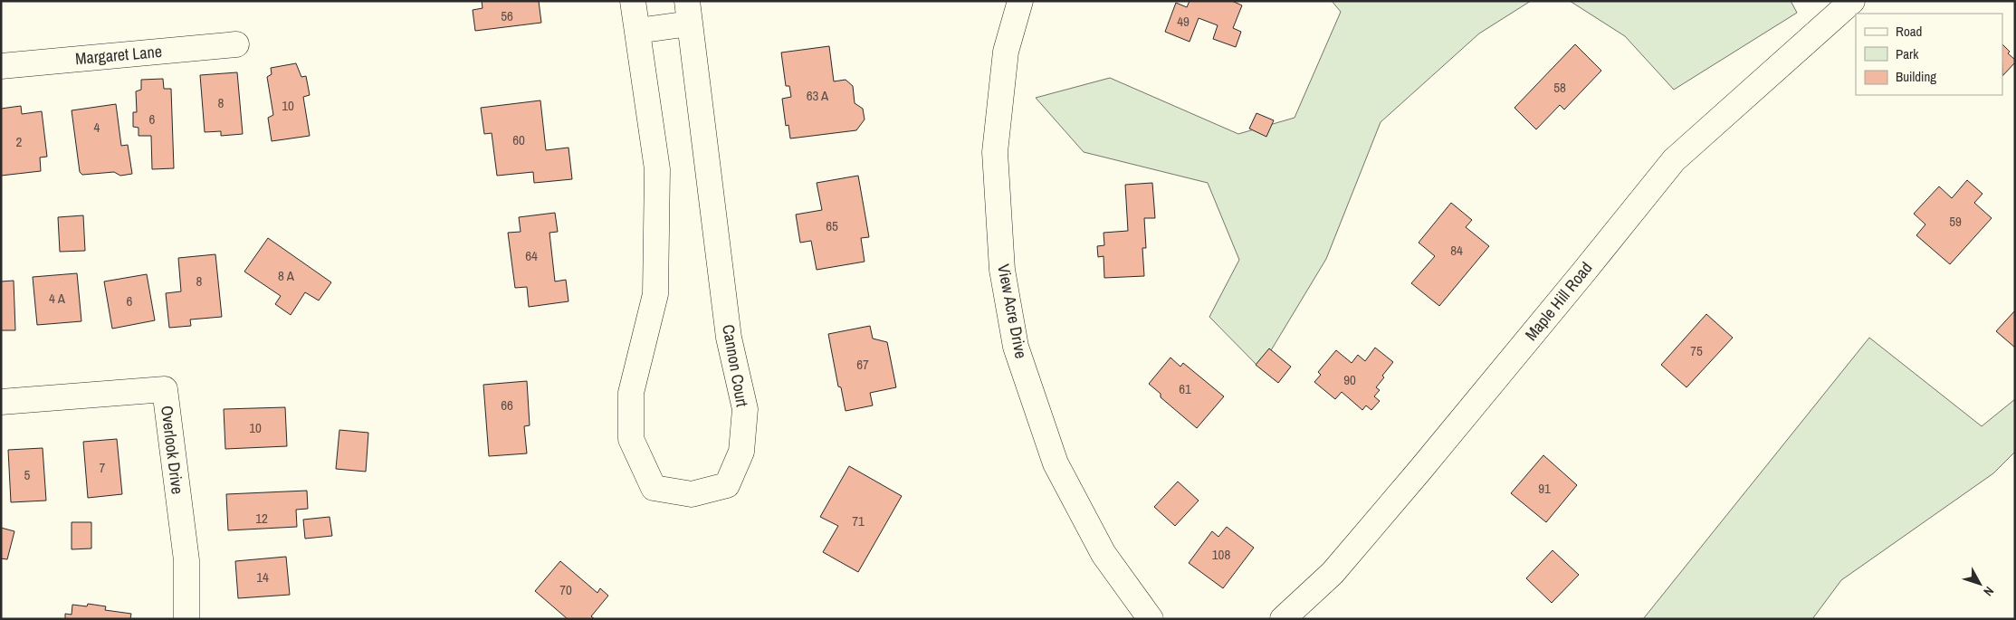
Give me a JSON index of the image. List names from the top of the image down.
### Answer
{
  "streets": {
    "street": [
      "Margaret Lane",
      "Maple Hill Road",
      "View Acre Drive",
      "Cannon Court",
      "Overlook Drive"
    ]
  },
  "house_numbers": [
    "56",
    "49",
    "58",
    "63 A",
    "8",
    "10",
    "6",
    "4",
    "60",
    "2",
    "59",
    "65",
    "84",
    "64",
    "8 A",
    "8",
    "4 A",
    "6",
    "75",
    "67",
    "90",
    "61",
    "66",
    "10",
    "7",
    "5",
    "91",
    "12",
    "71",
    "108",
    "14",
    "70"
  ],
  "legend": ["Road", "Park", "Building"],
  "north": "bottom right"
}
